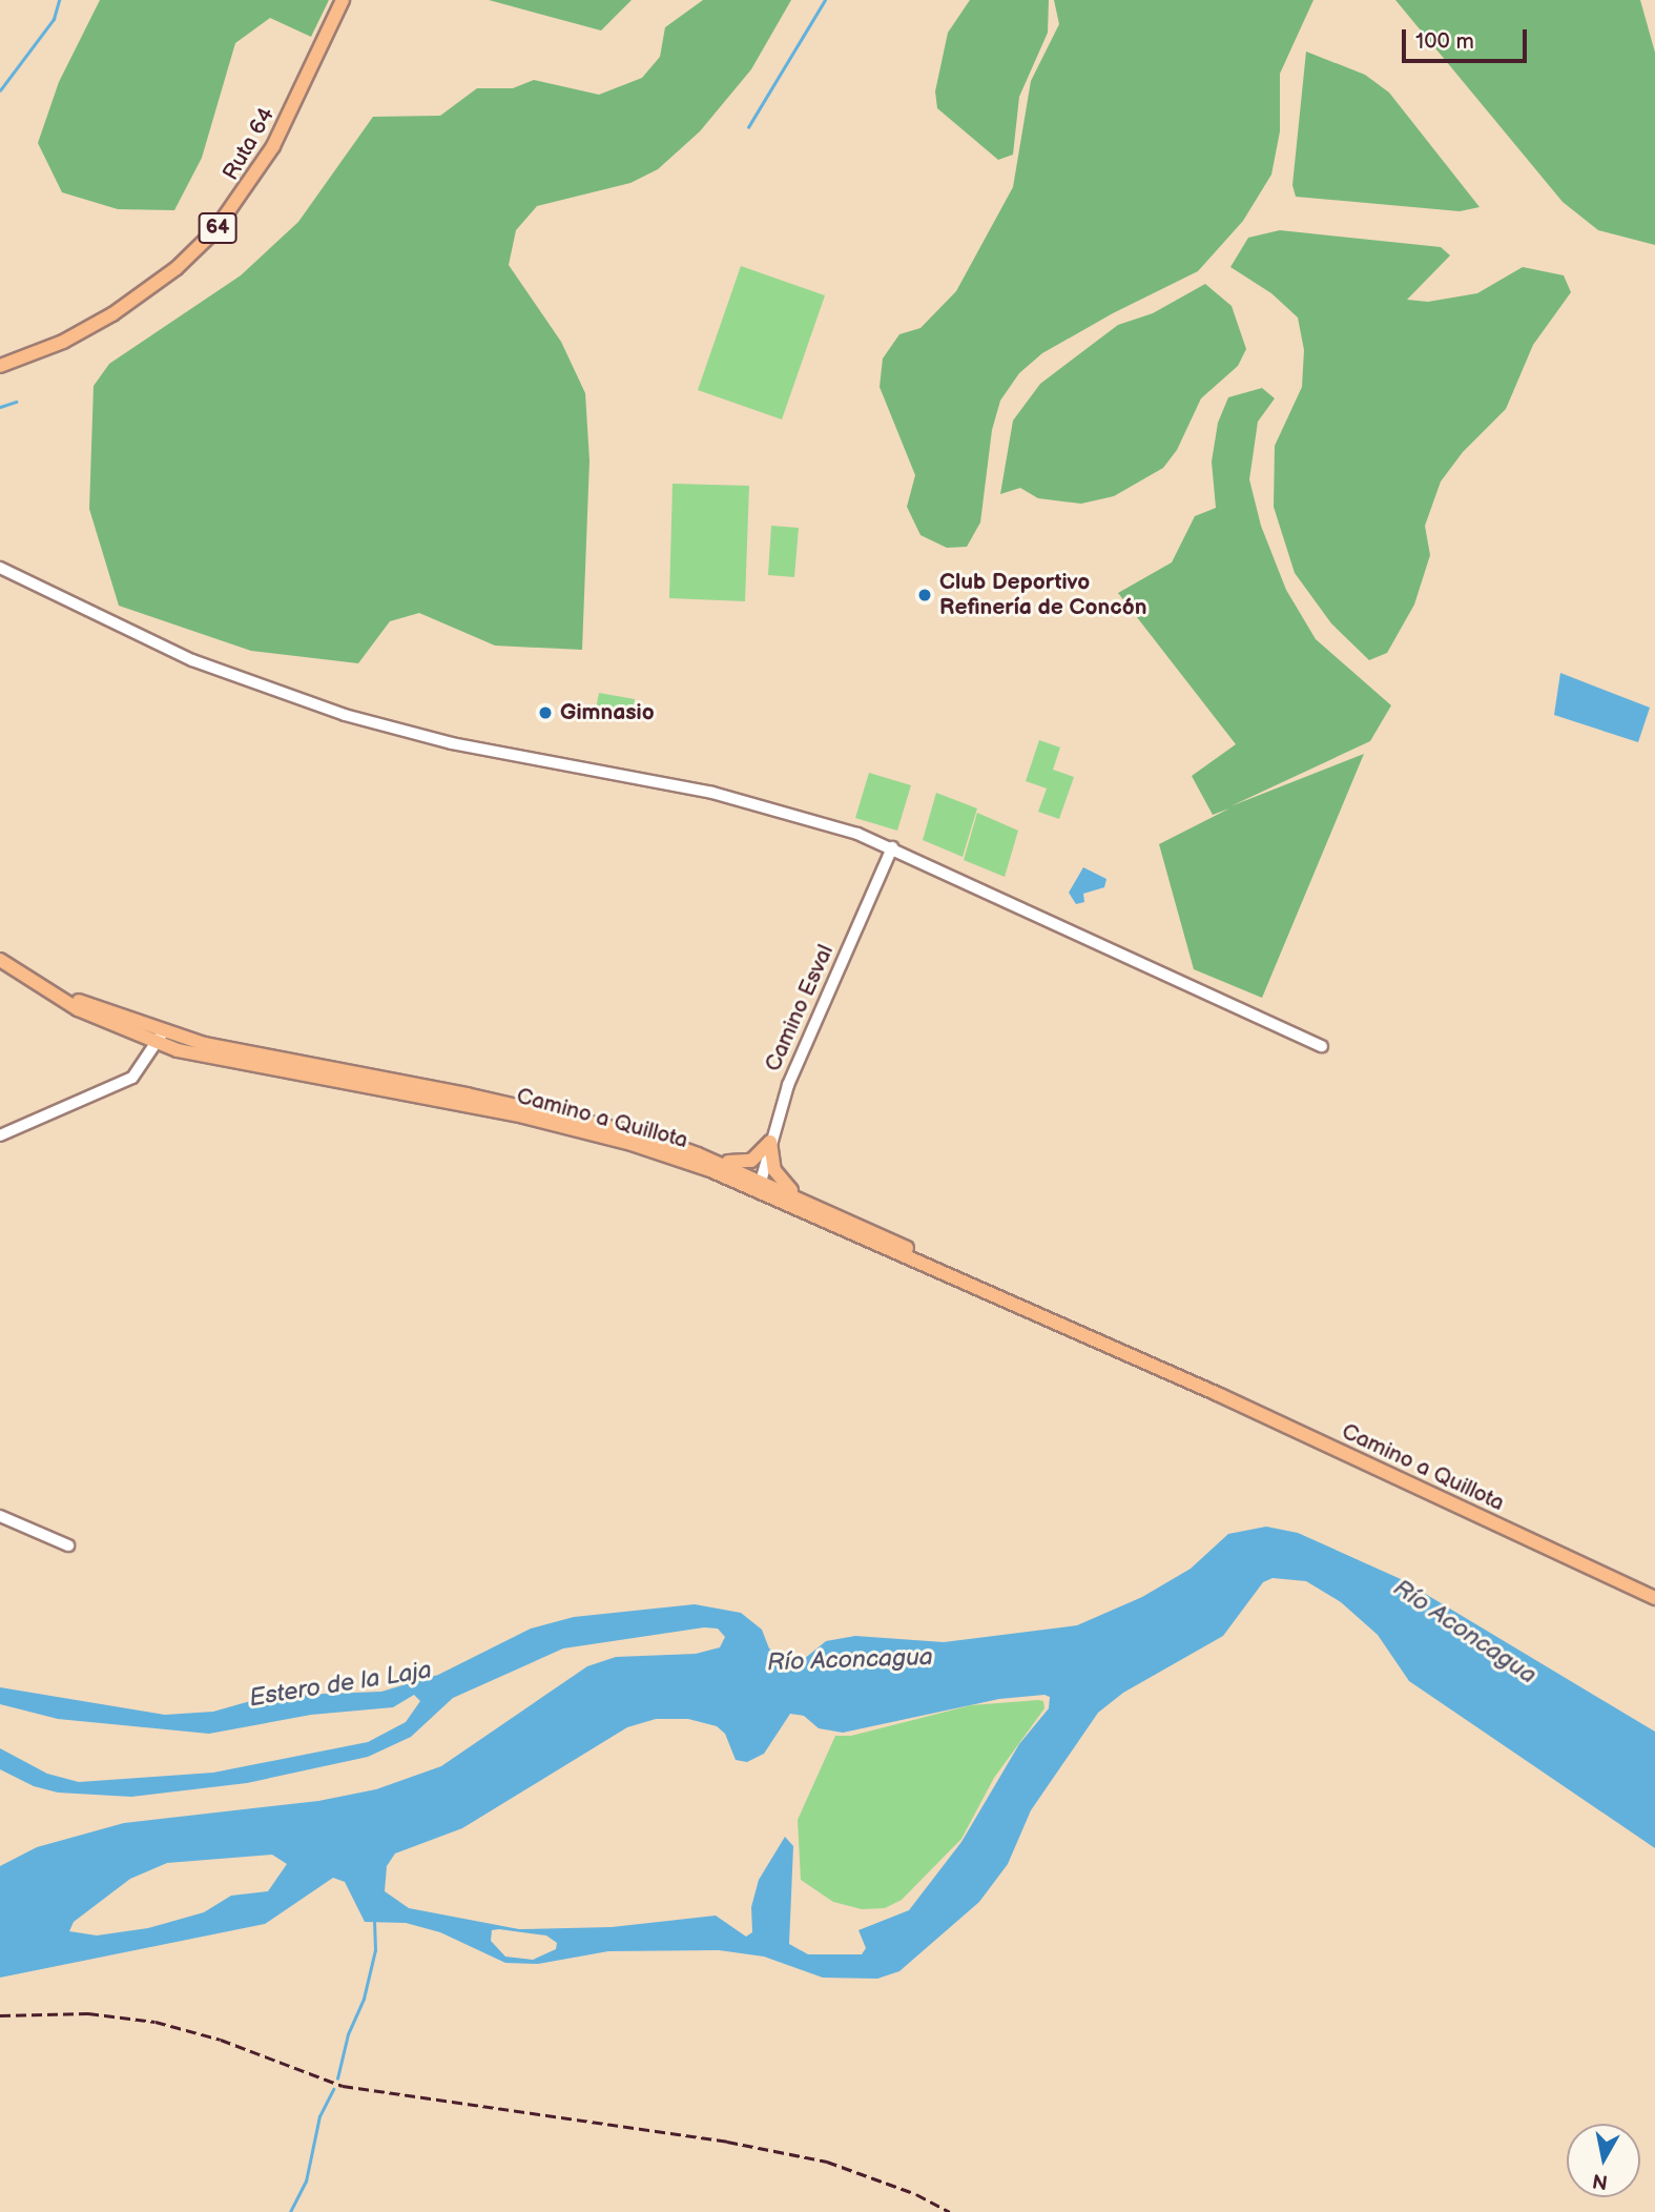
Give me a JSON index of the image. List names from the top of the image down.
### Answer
{
  "streets": {
    "main road": ["Ruta 64", "64", "Camino a Quillota"],
    "street": ["Camino Esval"]
  },
  "crossings": [
    ["Camino Esval", "Camino a Quillota"]
  ],
  "water": ["Río Aconcagua", "Estero de la Laja"],
  "places": ["Club Deportivo Refinería de Concón", "Gimnasio"],
  "scale_bar": "100 m",
  "north": "bottom"
}
